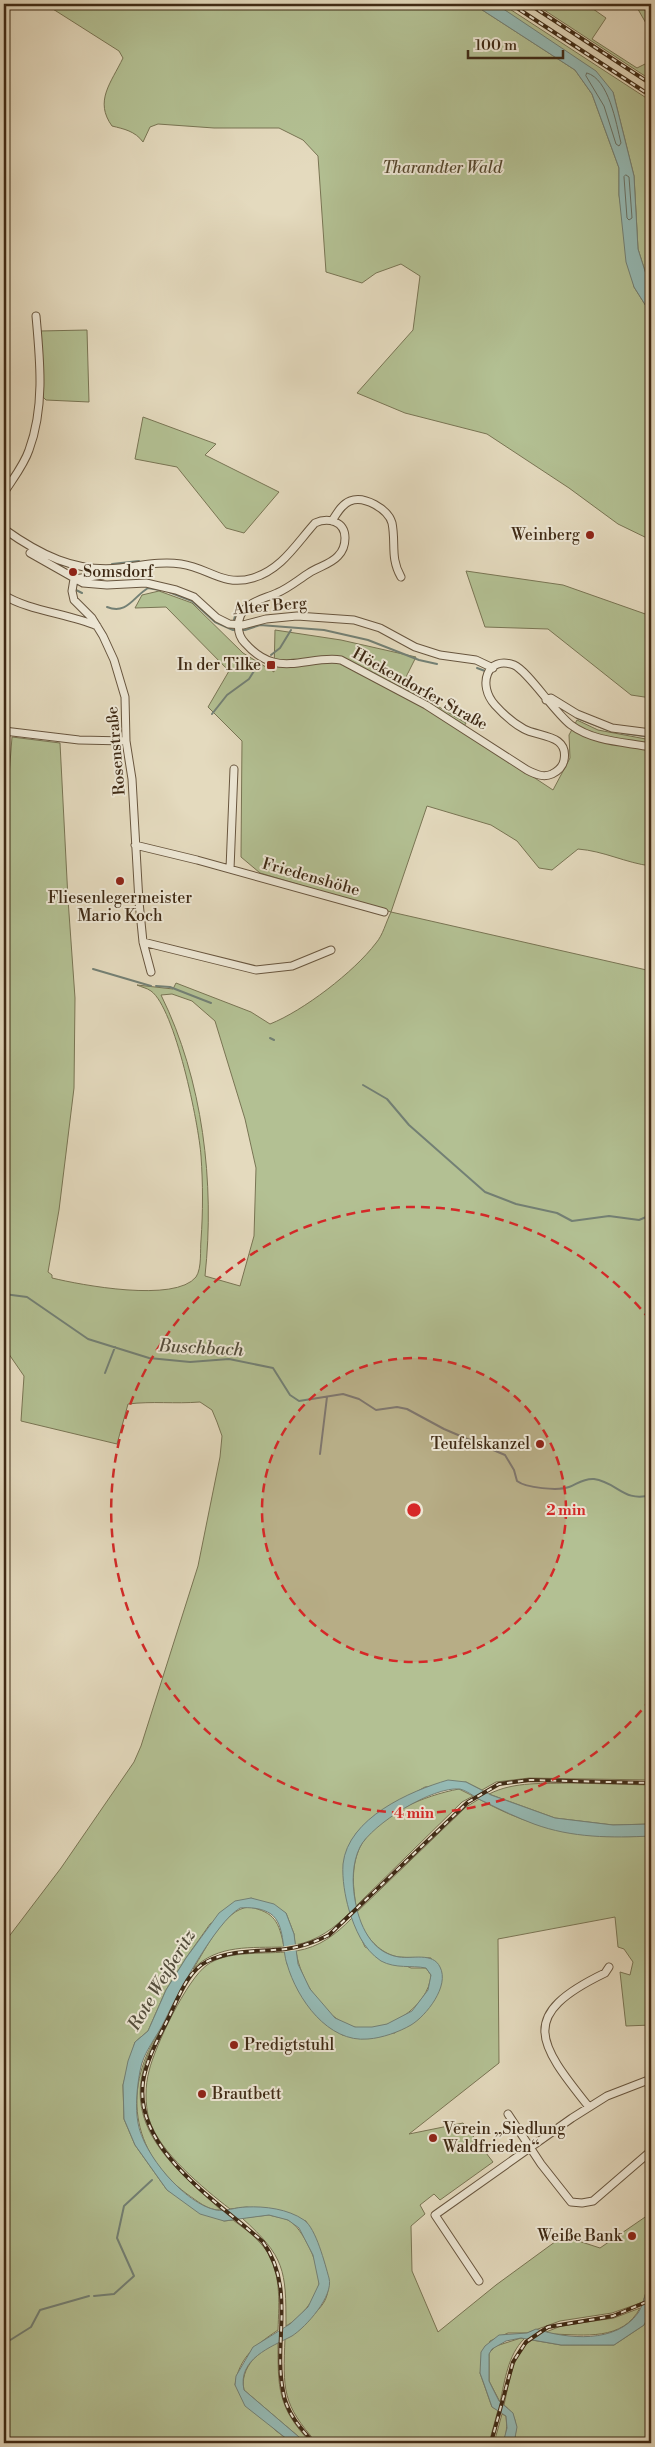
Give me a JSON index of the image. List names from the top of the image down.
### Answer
{
  "streets": {
    "street": [
      "Alter Berg",
      "Höckendorfer Straße",
      "Rosenstraße",
      "Friedenshöhe"
    ]
  },
  "crossings": [
    ["Alter Berg", "Höckendorfer Straße"],
    ["Alter Berg", "Rosenstraße"],
    ["Rosenstraße", "Friedenshöhe"]
  ],
  "water": ["Buschbach", "Rote Weißeritz"],
  "parks": ["Tharandter Wald"],
  "places": {
    "other": [
      "Weinberg",
      "Somsdorf",
      "Fliesenlegermeister Mario Koch",
      "Teufelskanzel",
      "Predigtstuhl",
      "Brautbett",
      "Verein „Siedlung Waldfrieden“",
      "Weiße Bank"
    ],
    "transit": ["In der Tilke"]
  },
  "scale_bar": "100 m",
  "rings": ["2 min", "4 min"]
}
